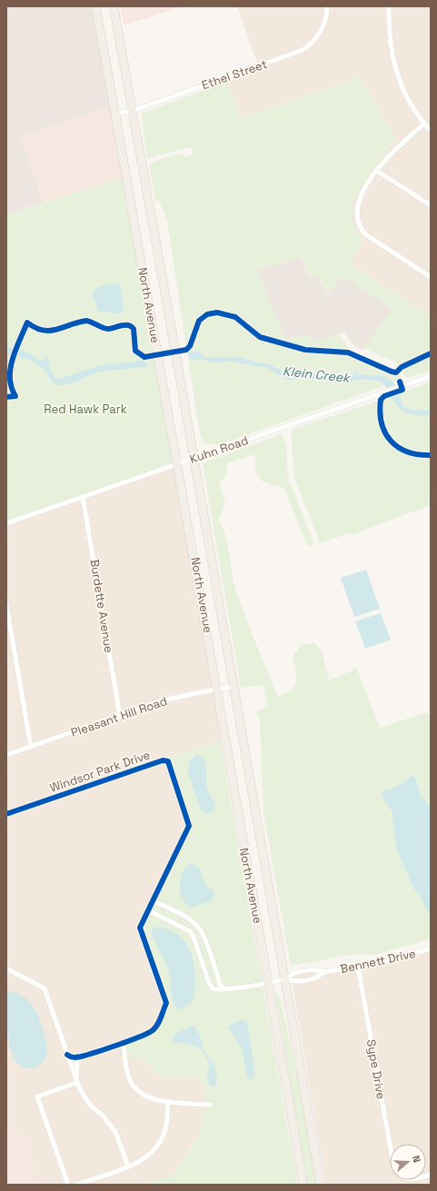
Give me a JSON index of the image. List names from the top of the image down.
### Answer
{
  "streets": {
    "main road": ["North Avenue"],
    "street": [
      "Ethel Street",
      "Kuhn Road",
      "Burdette Avenue",
      "Pleasant Hill Road",
      "Windsor Park Drive",
      "Bennett Drive",
      "Sype Drive"
    ]
  },
  "crossings": [
    ["Ethel Street", "North Avenue"],
    ["North Avenue", "Kuhn Road"],
    ["North Avenue", "Pleasant Hill Road"],
    ["North Avenue", "Bennett Drive"],
    ["Kuhn Road", "Burdette Avenue"],
    ["Burdette Avenue", "Pleasant Hill Road"],
    ["Bennett Drive", "Sype Drive"]
  ],
  "water": ["Klein Creek"],
  "parks": ["Red Hawk Park"],
  "north": "right"
}
